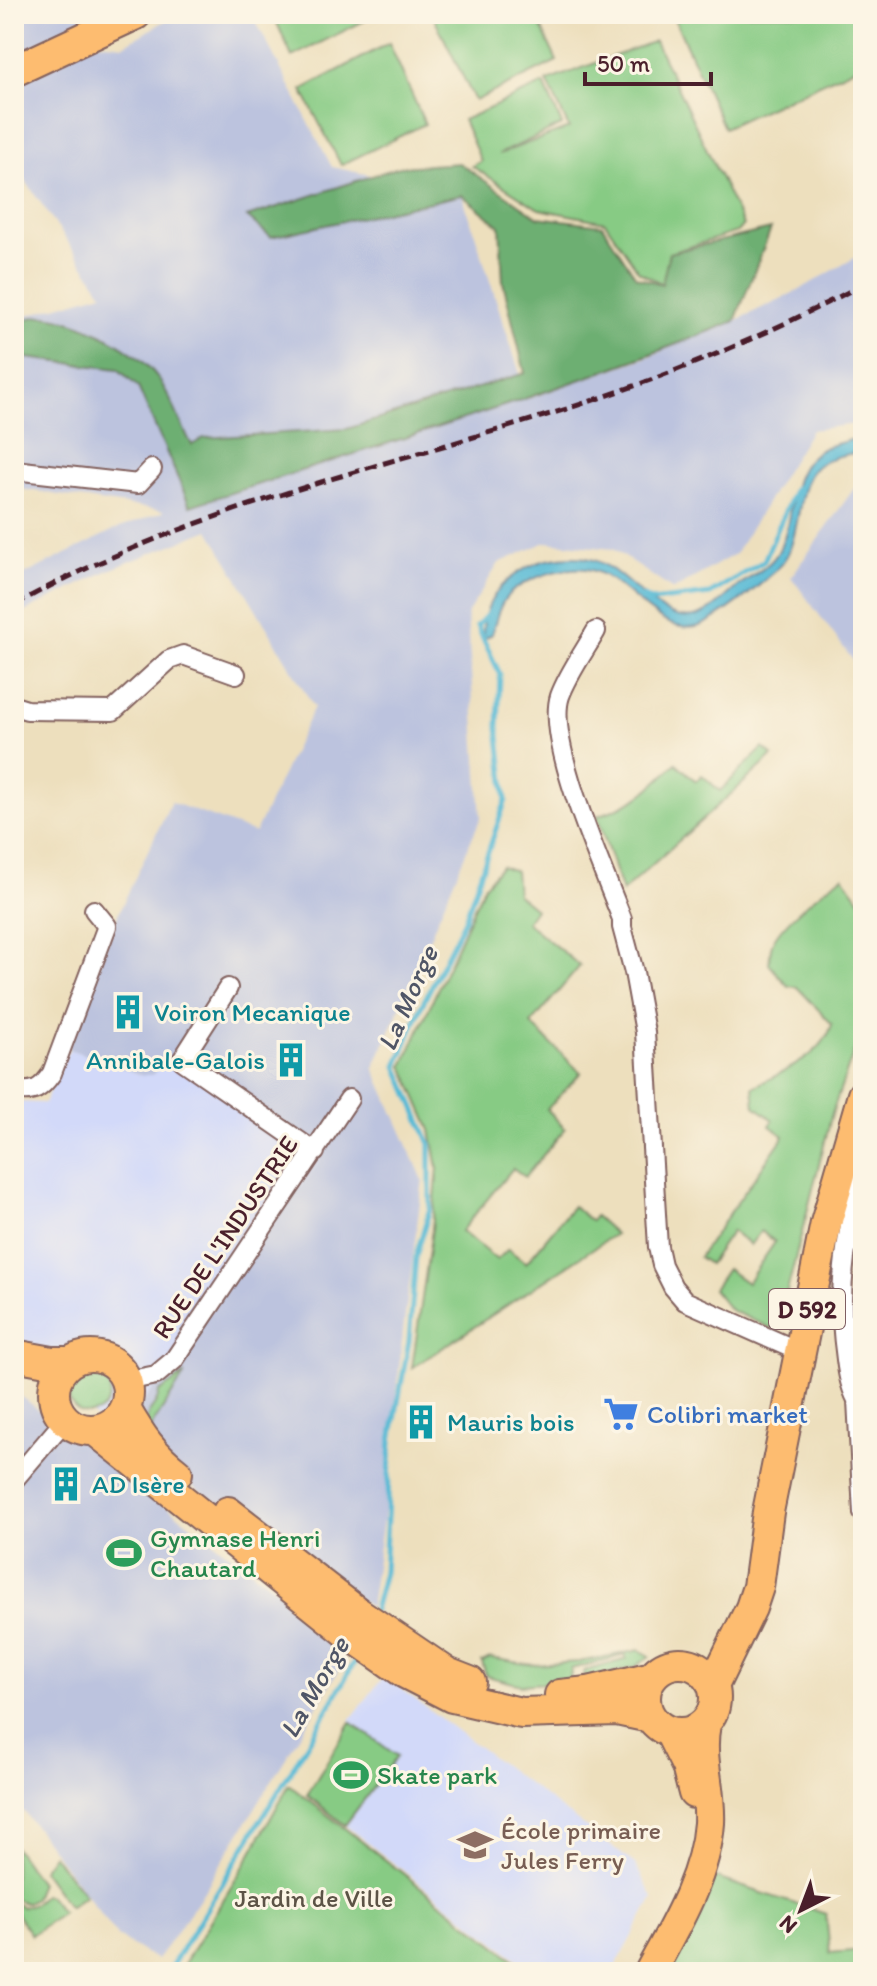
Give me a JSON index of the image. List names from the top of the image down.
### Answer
{
  "streets": {
    "main road": ["D 592"],
    "street": ["RUE DE L'INDUSTRIE"]
  },
  "water": ["La Morge"],
  "parks": ["Jardin de Ville"],
  "places": {
    "building": [
      "Voiron Mecanique",
      "Annibale-Galois",
      "Mauris bois",
      "AD Isère"
    ],
    "supermarket": ["Colibri market"],
    "sports": ["Gymnase Henri Chautard", "Skate park"],
    "school or university": ["École primaire Jules Ferry"]
  },
  "scale_bar": "50 m",
  "north": "bottom left"
}
